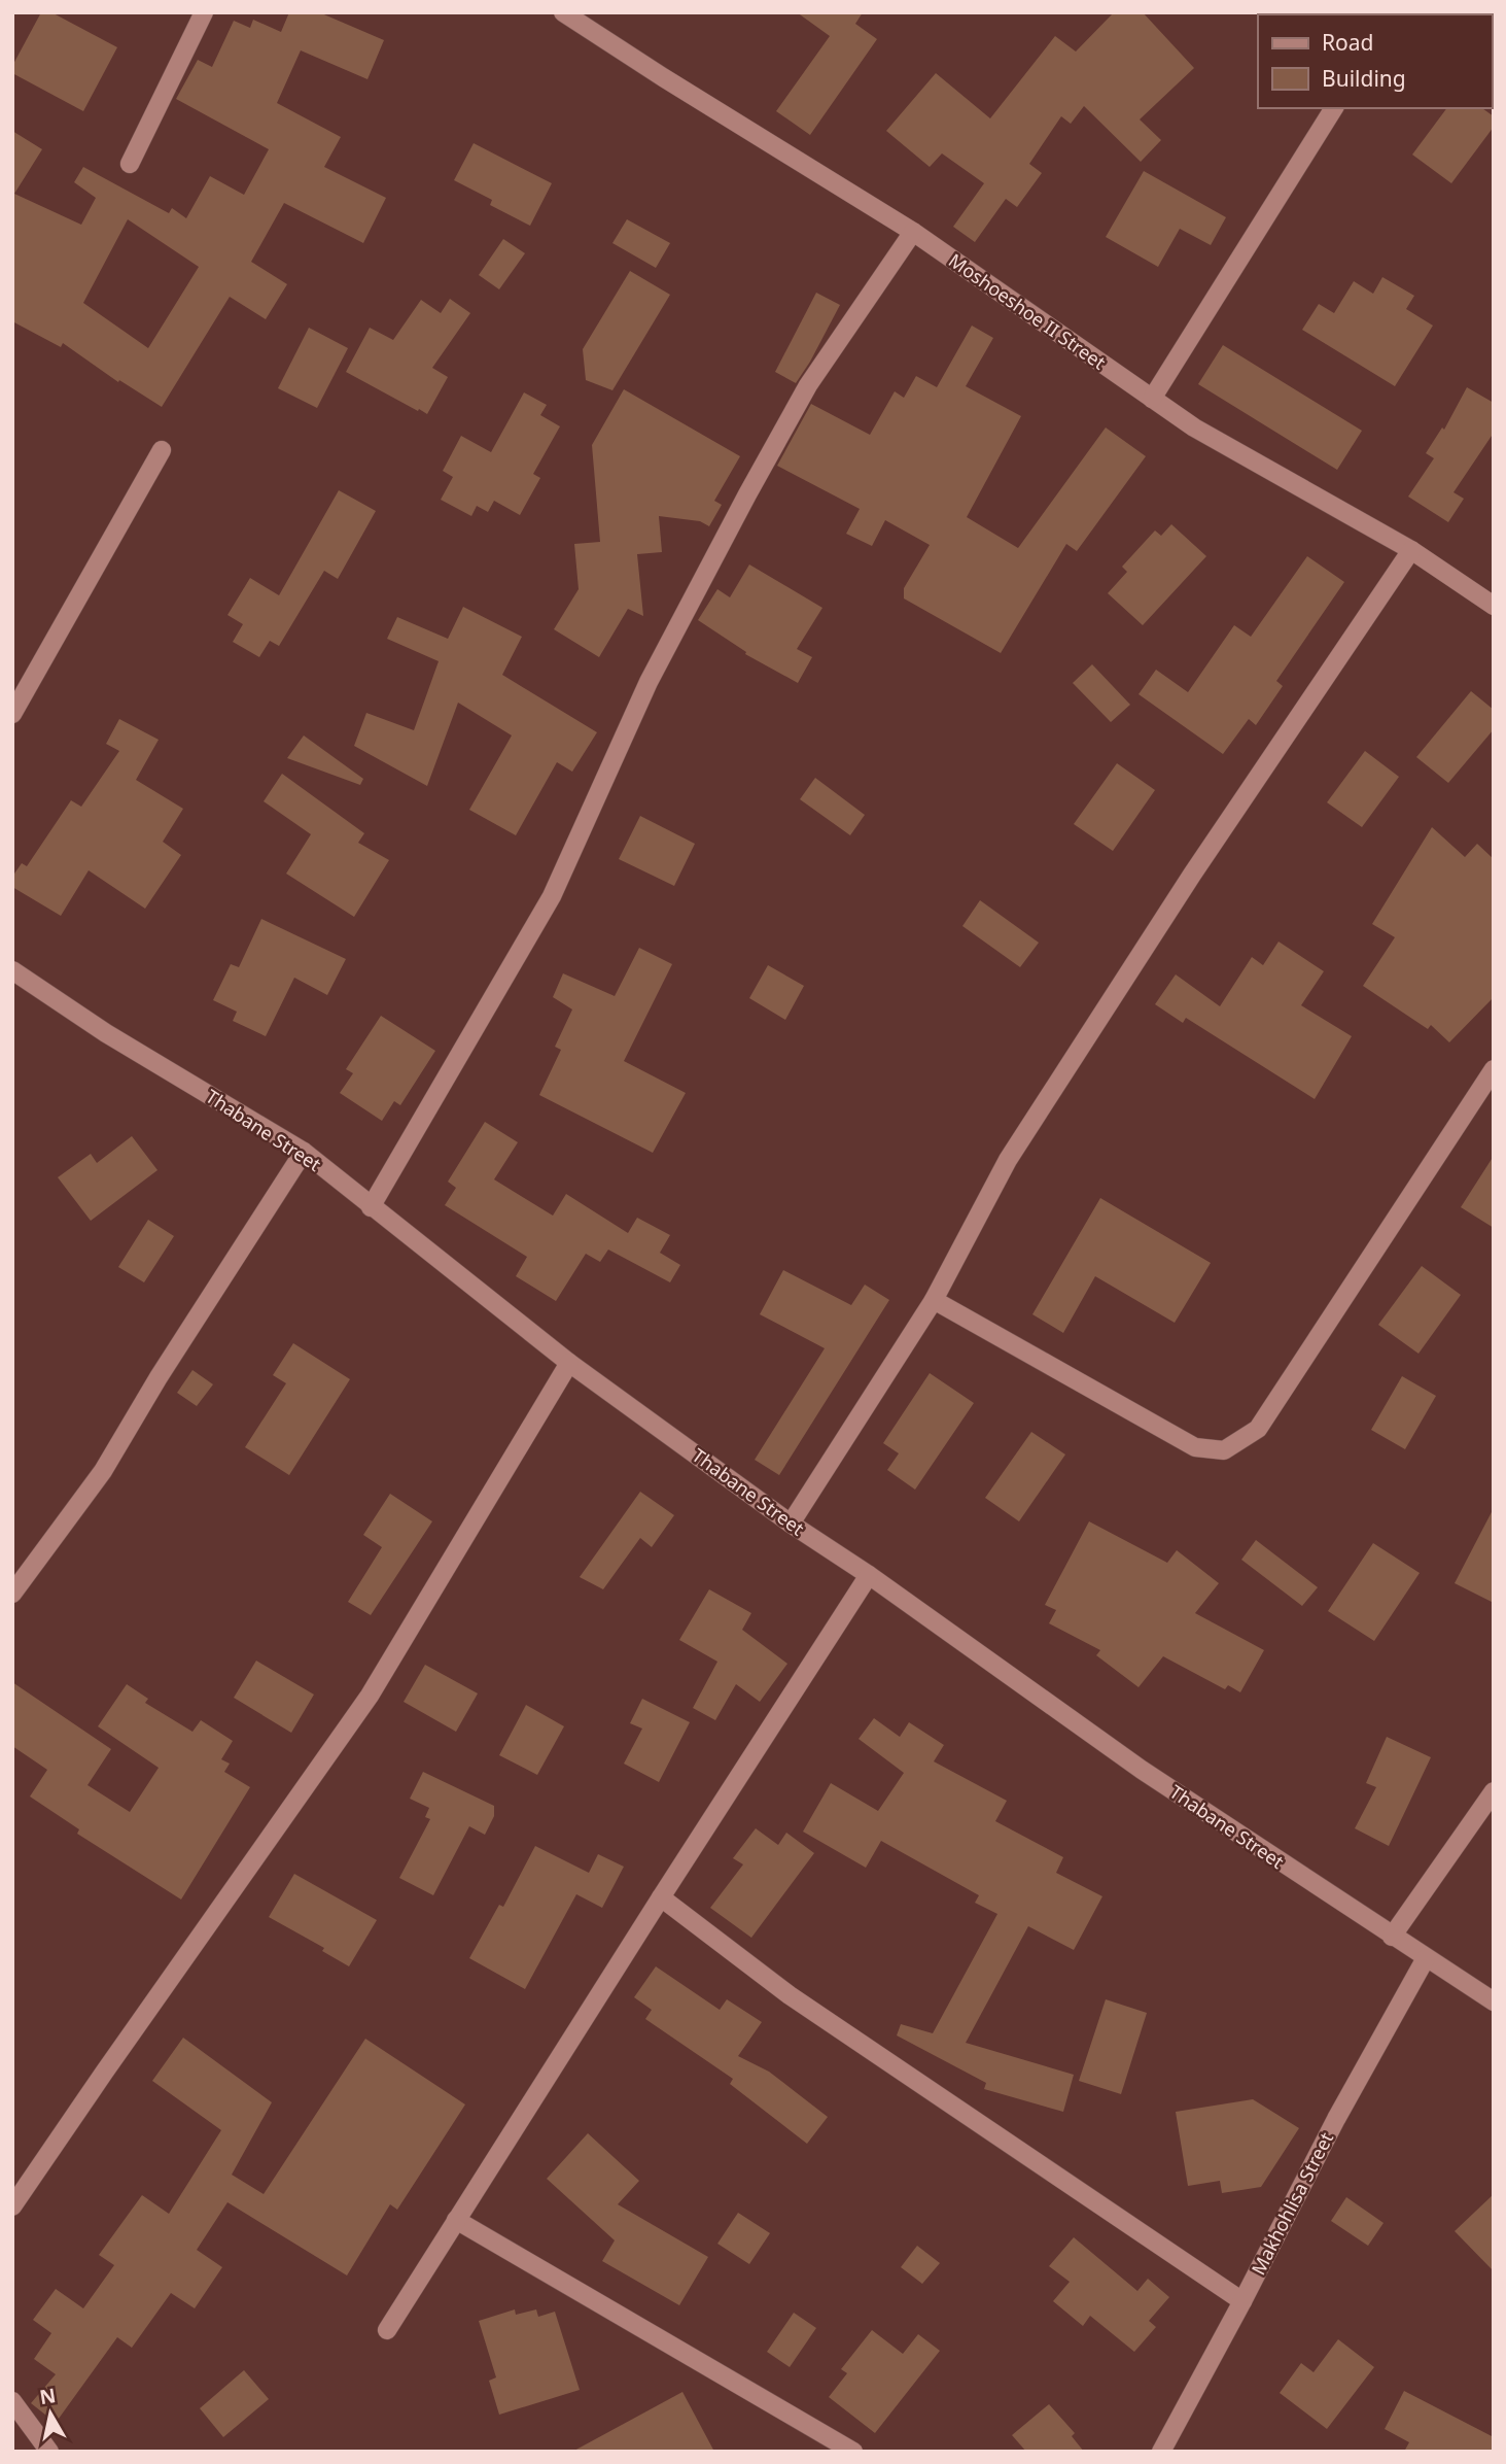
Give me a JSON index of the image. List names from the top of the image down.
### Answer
{
  "streets": {
    "street": ["Moshoeshoe II Street", "Thabane Street", "Makhohlisa Street"]
  },
  "crossings": [
    ["Thabane Street", "Makhohlisa Street"]
  ],
  "legend": ["Road", "Building"],
  "north": "top"
}
